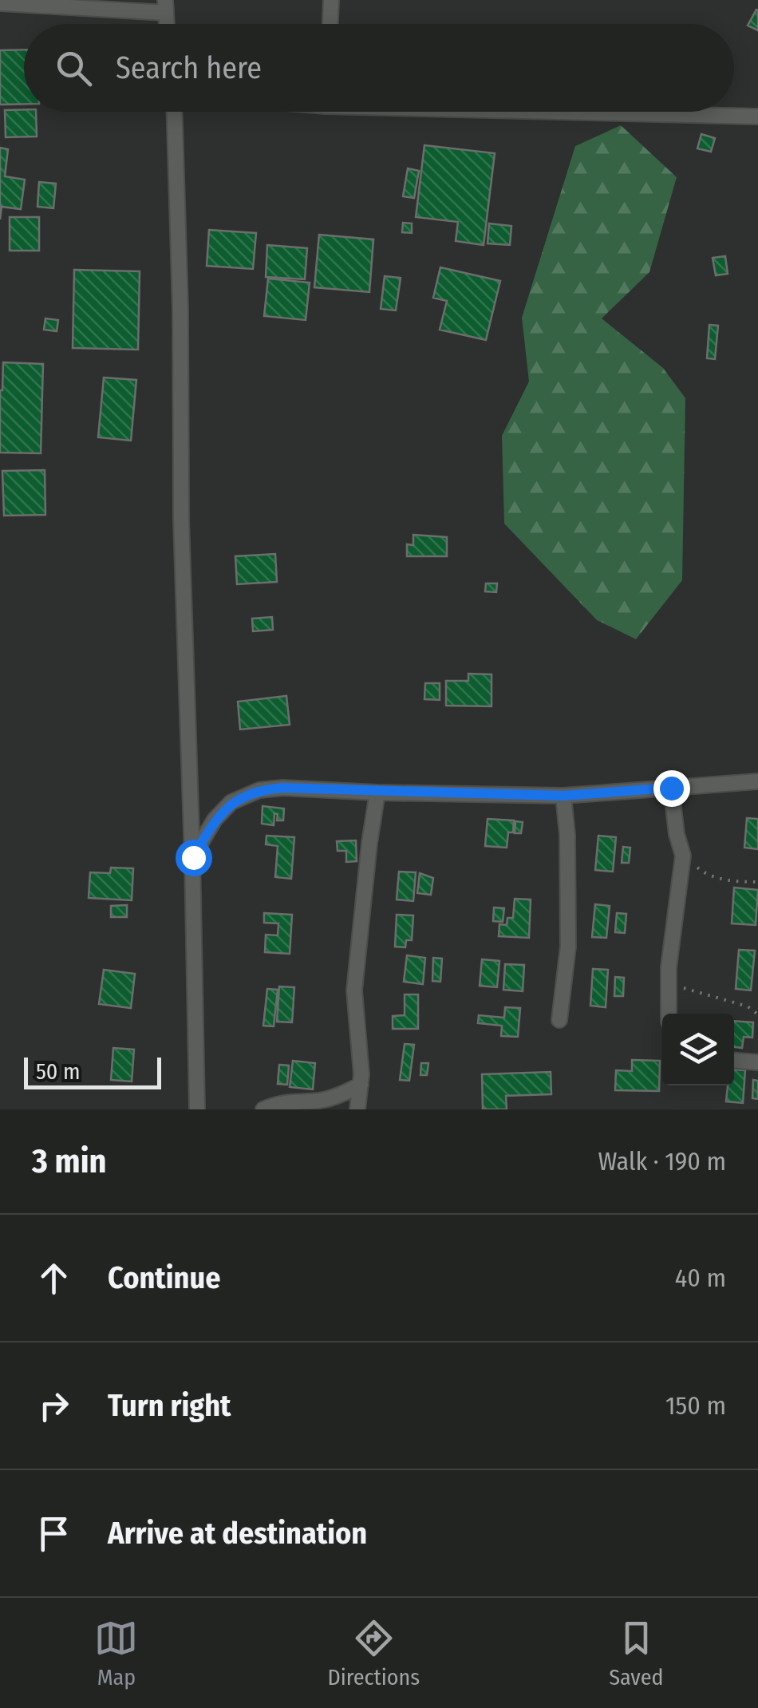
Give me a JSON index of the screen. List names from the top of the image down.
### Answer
{
  "scale_bar": "50 m",
  "page": {
    "search": "Search here",
    "scale": "50 m",
    "heading": ["3 min", "Walk · 190 m"],
    "list": [
      ["Continue", "40 m"],
      ["Turn right", "150 m"],
      "Arrive at destination"
    ],
    "nav": ["Map", "Directions", "Saved"]
  }
}
